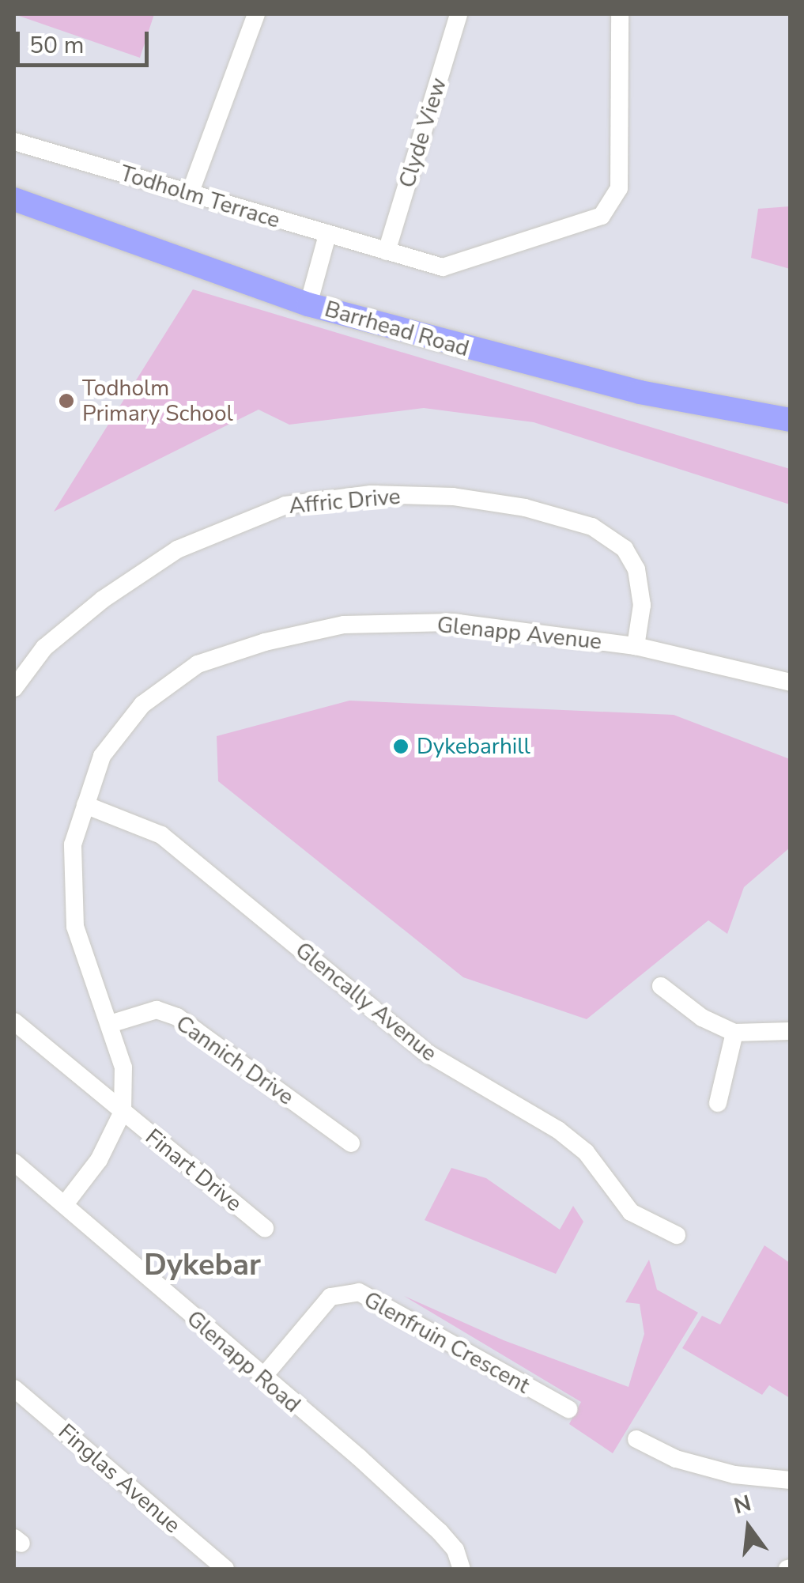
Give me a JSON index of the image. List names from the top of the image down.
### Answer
{
  "streets": {
    "main road": ["Barrhead Road"],
    "street": [
      "Clyde View",
      "Todholm Terrace",
      "Affric Drive",
      "Glenapp Avenue",
      "Glencally Avenue",
      "Cannich Drive",
      "Finart Drive",
      "Glenfruin Crescent",
      "Glenapp Road",
      "Finglas Avenue"
    ]
  },
  "crossings": [
    ["Clyde View", "Todholm Terrace"],
    ["Affric Drive", "Glenapp Avenue"],
    ["Glenapp Avenue", "Glencally Avenue"],
    ["Glenapp Avenue", "Cannich Drive"],
    ["Glenapp Avenue", "Finart Drive"],
    ["Glenapp Avenue", "Glenapp Road"],
    ["Glenfruin Crescent", "Glenapp Road"]
  ],
  "districts": ["Dykebar"],
  "places": ["Todholm Primary School", "Dykebarhill"],
  "scale_bar": "50 m",
  "north": "top"
}
